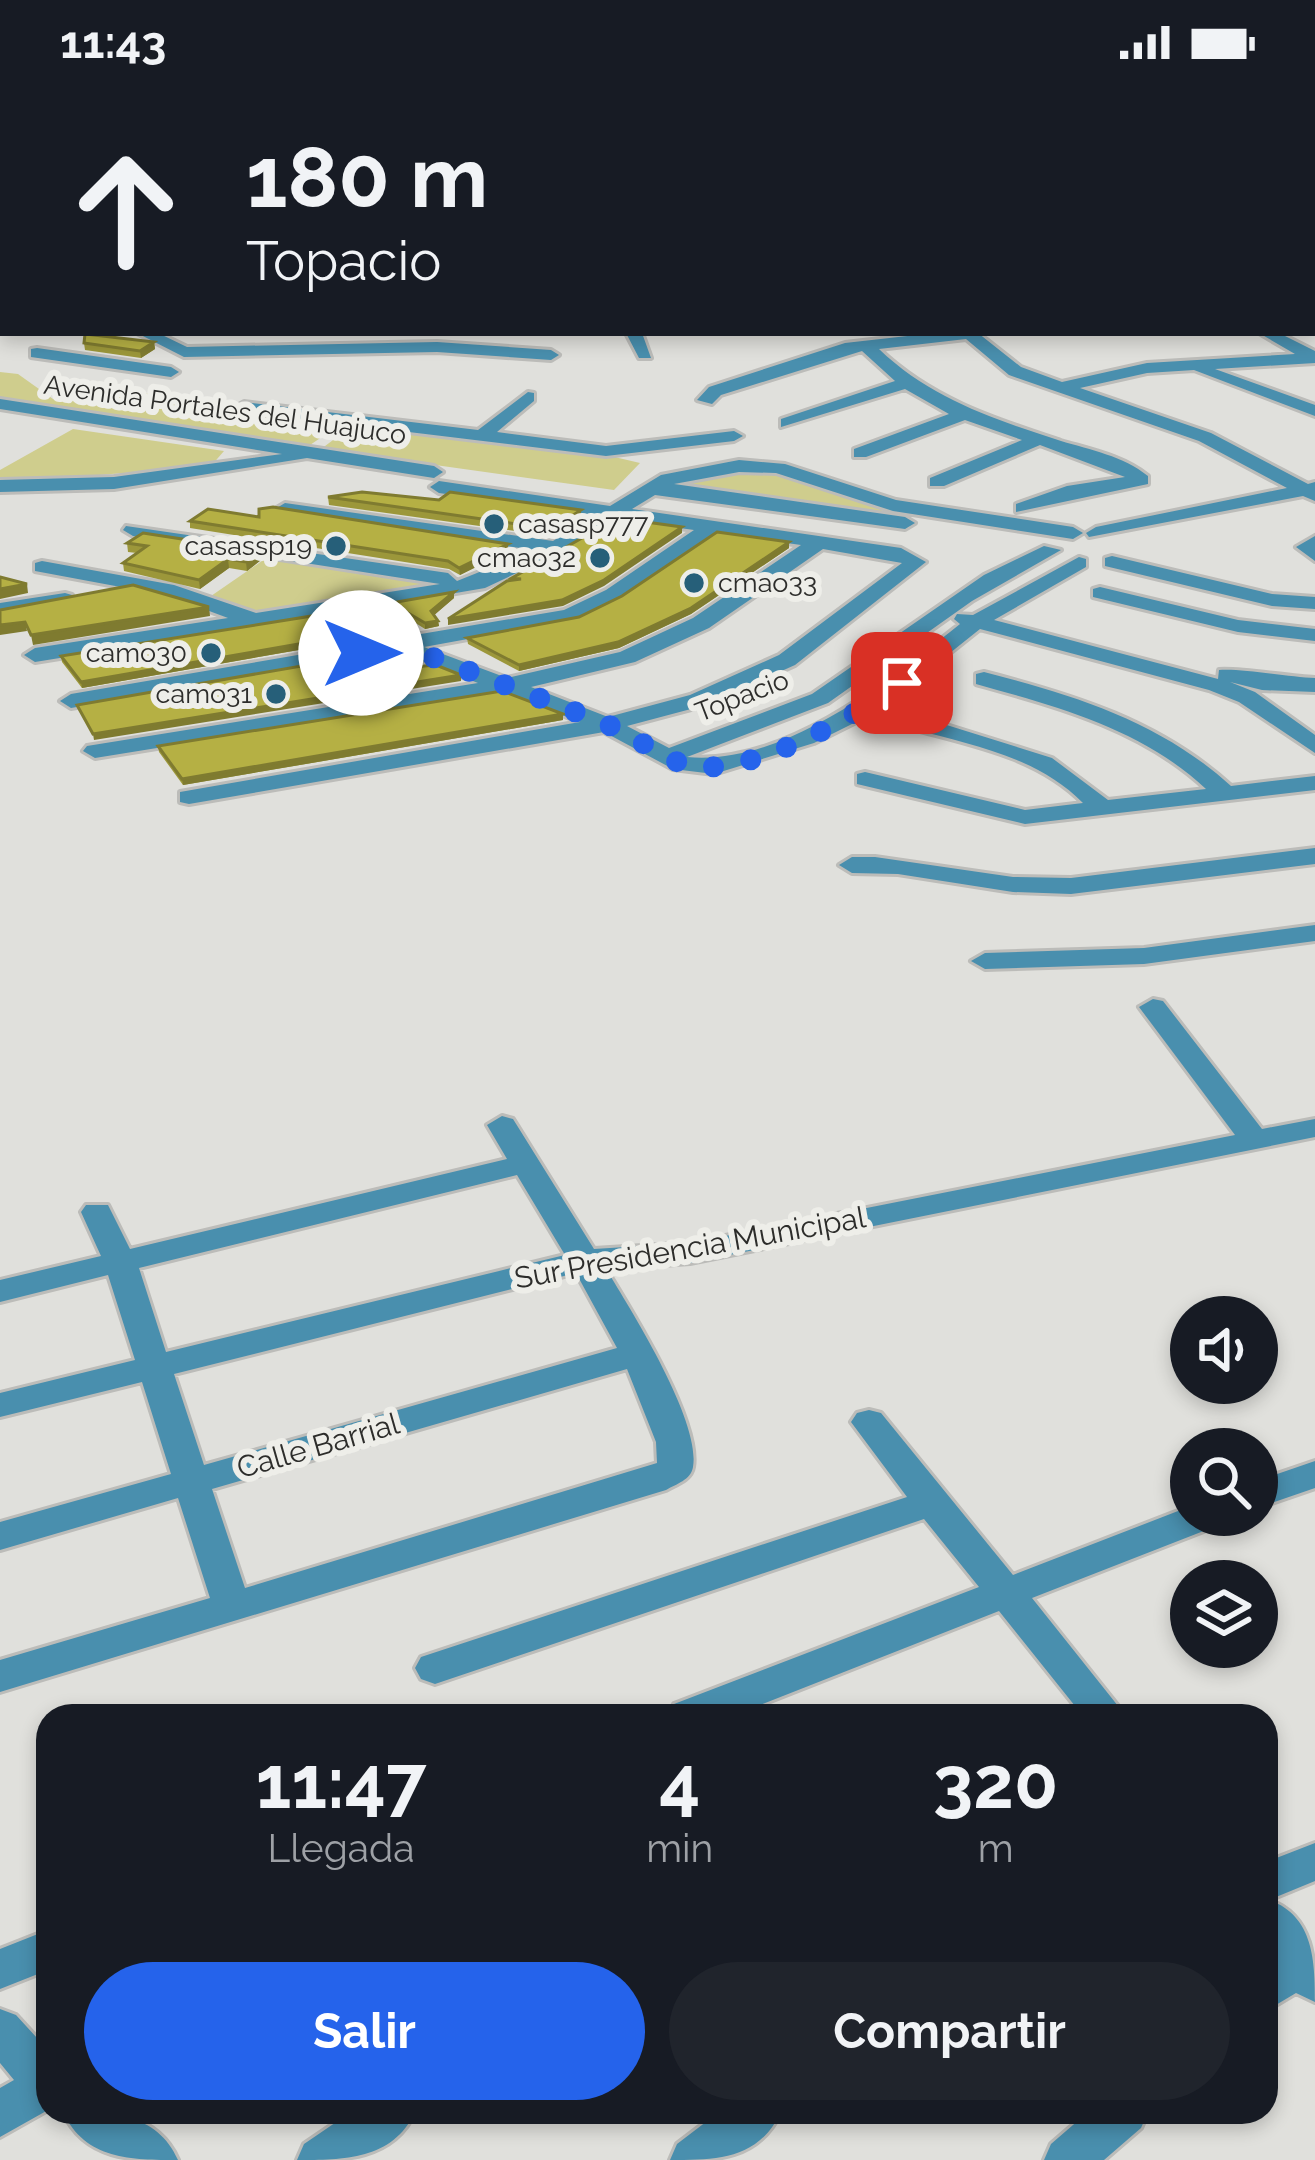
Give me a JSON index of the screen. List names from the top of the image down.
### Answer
{
  "streets": {
    "street": [
      "Avenida Portales del Huajuco",
      "Topacio",
      "Sur Presidencia Municipal",
      "Calle Barrial"
    ]
  },
  "places": [
    "casasp777",
    "casassp19",
    "cmao32",
    "cmao33",
    "camo30",
    "camo31"
  ],
  "page": {
    "status": "11:43",
    "turn": ["180 m", "Topacio"],
    "eta": [
      "11:47",
      "Llegada",
      "4",
      "min",
      "320",
      "m"
    ],
    "buttons": ["Salir", "Compartir"]
  }
}
